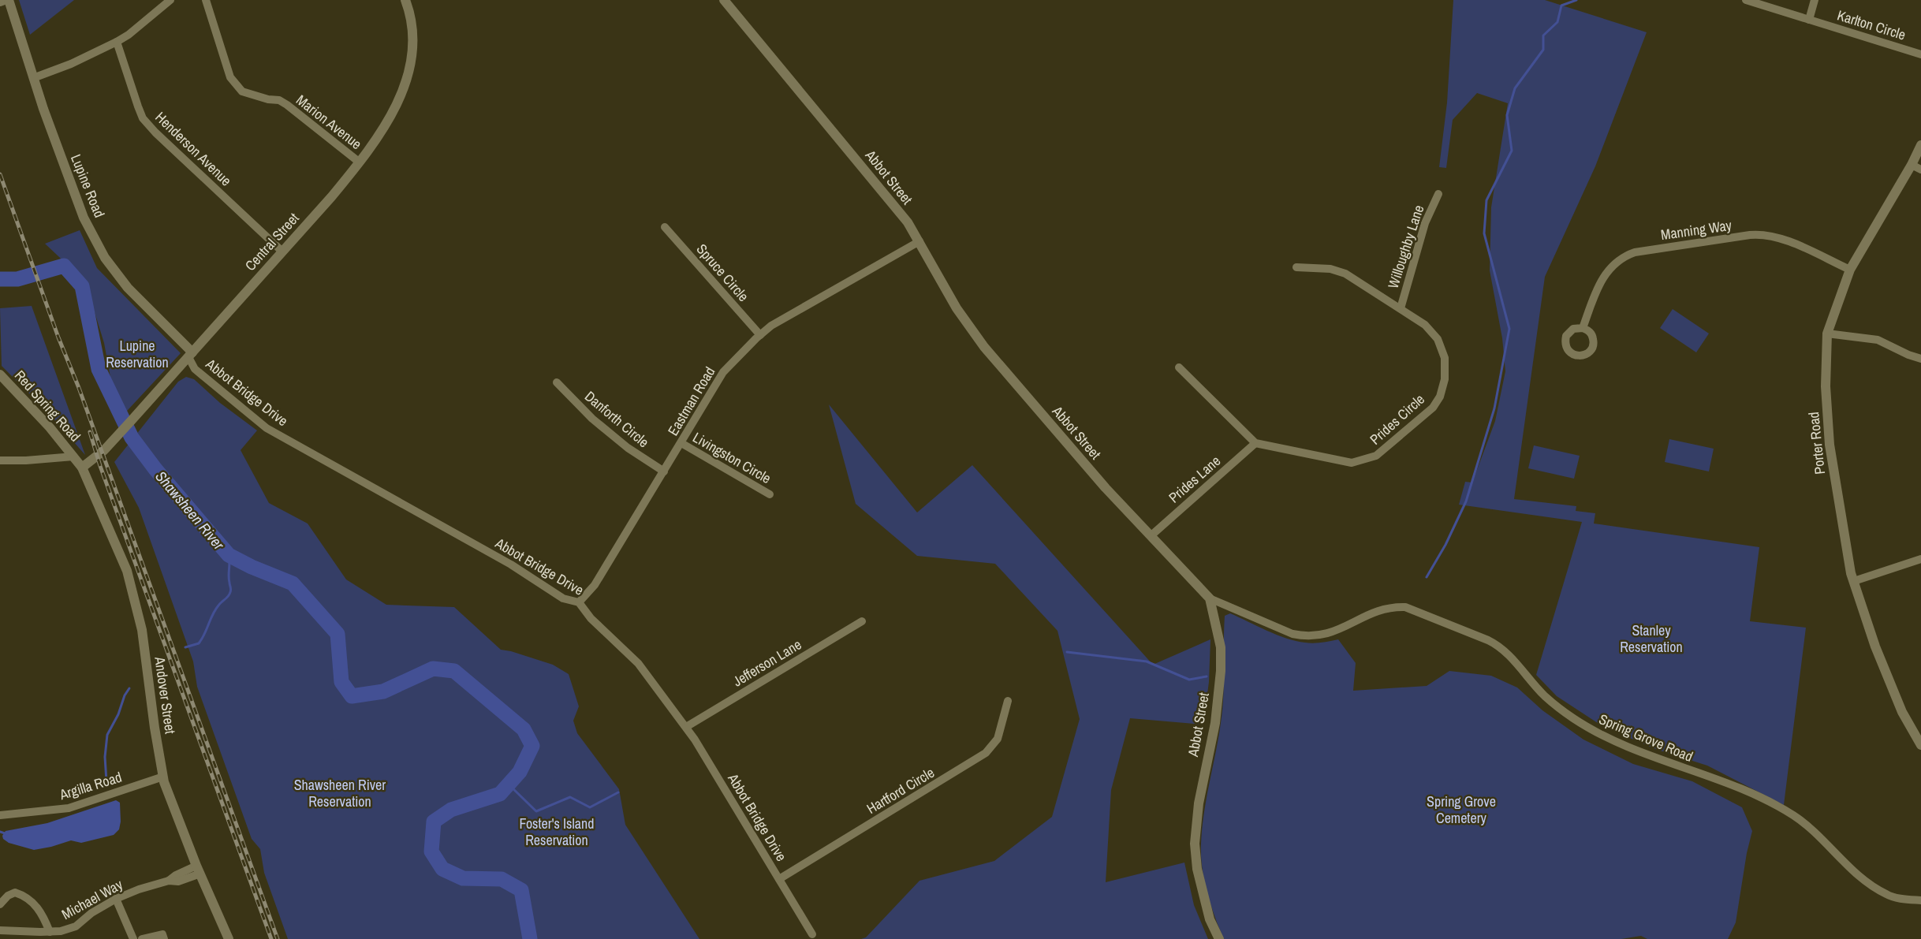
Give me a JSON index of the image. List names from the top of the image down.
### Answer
{
  "streets": {
    "street": [
      "Karlton Circle",
      "Marion Avenue",
      "Henderson Avenue",
      "Abbot Street",
      "Lupine Road",
      "Manning Way",
      "Central Street",
      "Willoughby Lane",
      "Spruce Circle",
      "Abbot Bridge Drive",
      "Eastman Road",
      "Red Spring Road",
      "Danforth Circle",
      "Prides Circle",
      "Porter Road",
      "Livingston Circle",
      "Prides Lane",
      "Jefferson Lane",
      "Andover Street",
      "Spring Grove Road",
      "Argilla Road",
      "Hartford Circle",
      "Michael Way"
    ]
  },
  "crossings": [
    ["Marion Avenue", "Central Street"],
    ["Henderson Avenue", "Central Street"],
    ["Abbot Street", "Eastman Road"],
    ["Abbot Street", "Prides Lane"],
    ["Abbot Street", "Spring Grove Road"],
    ["Lupine Road", "Central Street"],
    ["Lupine Road", "Abbot Bridge Drive"],
    ["Manning Way", "Porter Road"],
    ["Central Street", "Abbot Bridge Drive"],
    ["Central Street", "Andover Street"],
    ["Willoughby Lane", "Prides Circle"],
    ["Spruce Circle", "Eastman Road"],
    ["Abbot Bridge Drive", "Eastman Road"],
    ["Abbot Bridge Drive", "Jefferson Lane"],
    ["Abbot Bridge Drive", "Hartford Circle"],
    ["Eastman Road", "Danforth Circle"],
    ["Eastman Road", "Livingston Circle"],
    ["Red Spring Road", "Andover Street"],
    ["Prides Circle", "Prides Lane"],
    ["Andover Street", "Argilla Road"],
    ["Andover Street", "Michael Way"]
  ],
  "water": ["Shawsheen River"],
  "parks": [
    "Lupine Reservation",
    "Stanley Reservation",
    "Shawsheen River Reservation",
    "Spring Grove Cemetery",
    "Foster's Island Reservation"
  ]
}
